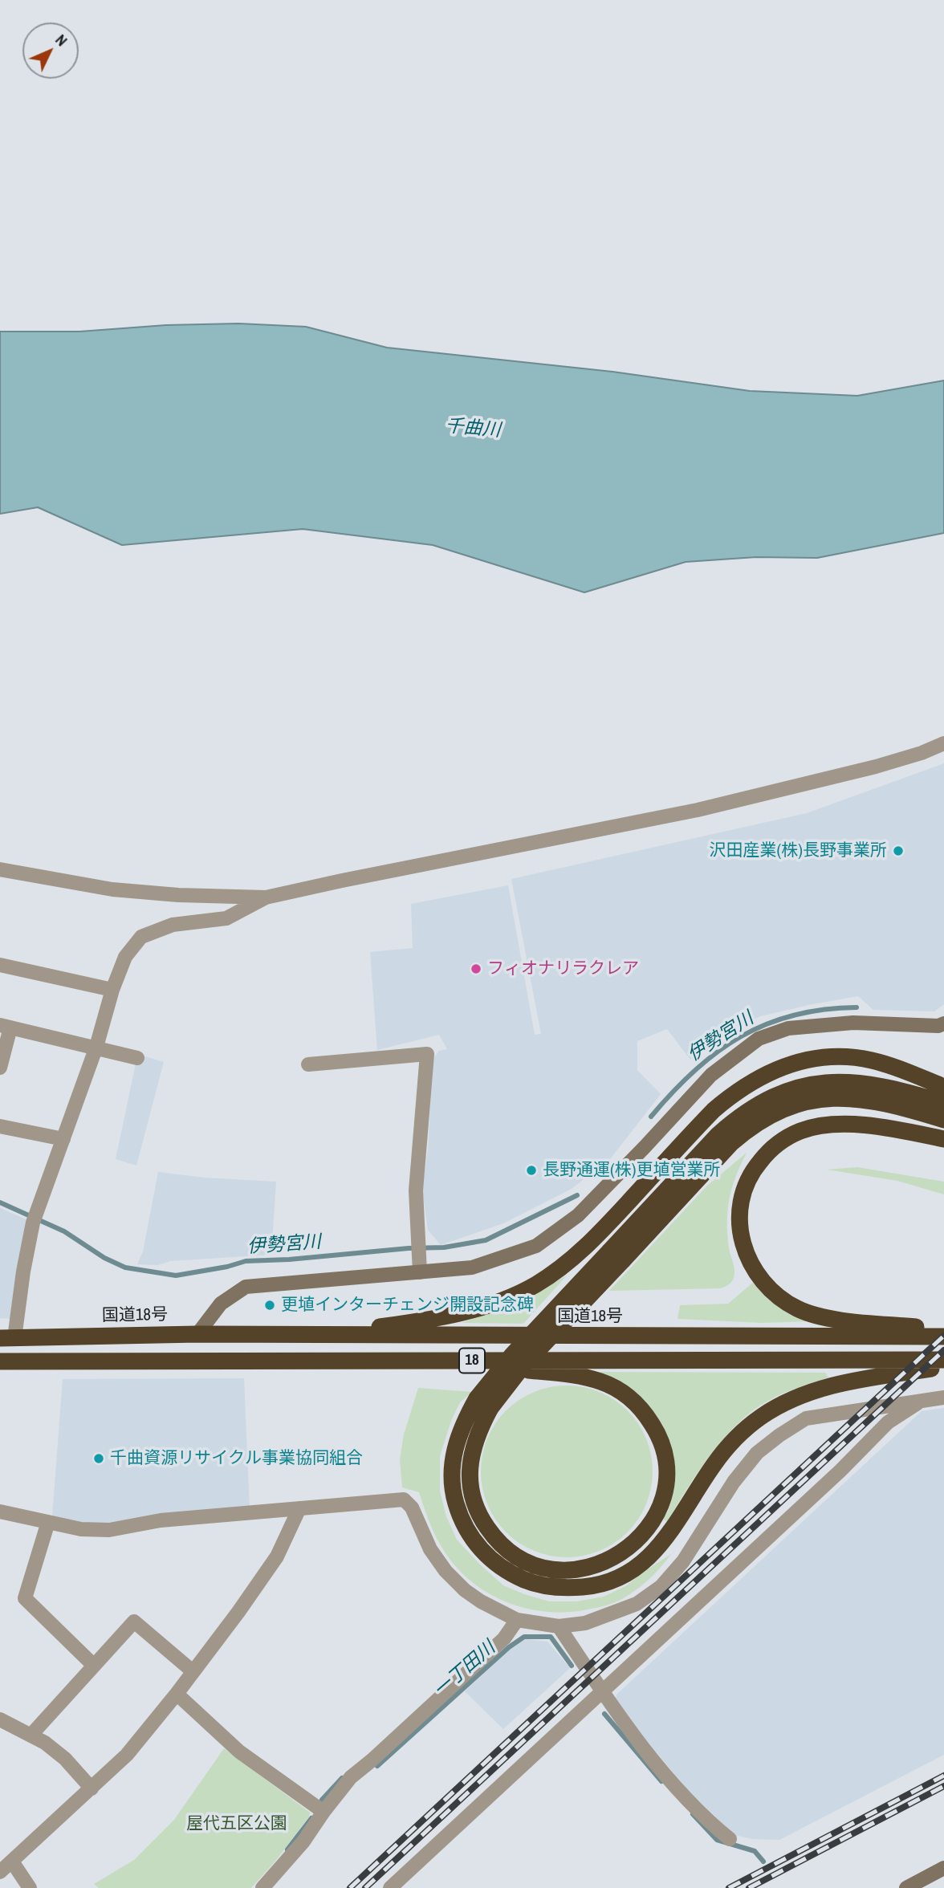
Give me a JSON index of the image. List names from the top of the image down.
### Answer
{
  "streets": {
    "highway": ["国道18号", "18"]
  },
  "water": ["千曲川", "伊勢宮川", "一丁田川"],
  "parks": ["屋代五区公園"],
  "places": [
    "沢田産業(株)長野事業所",
    "フィオナリラクレア",
    "長野通運(株)更埴営業所",
    "更埴インターチェンジ開設記念碑",
    "千曲資源リサイクル事業協同組合"
  ],
  "north": "top right"
}
